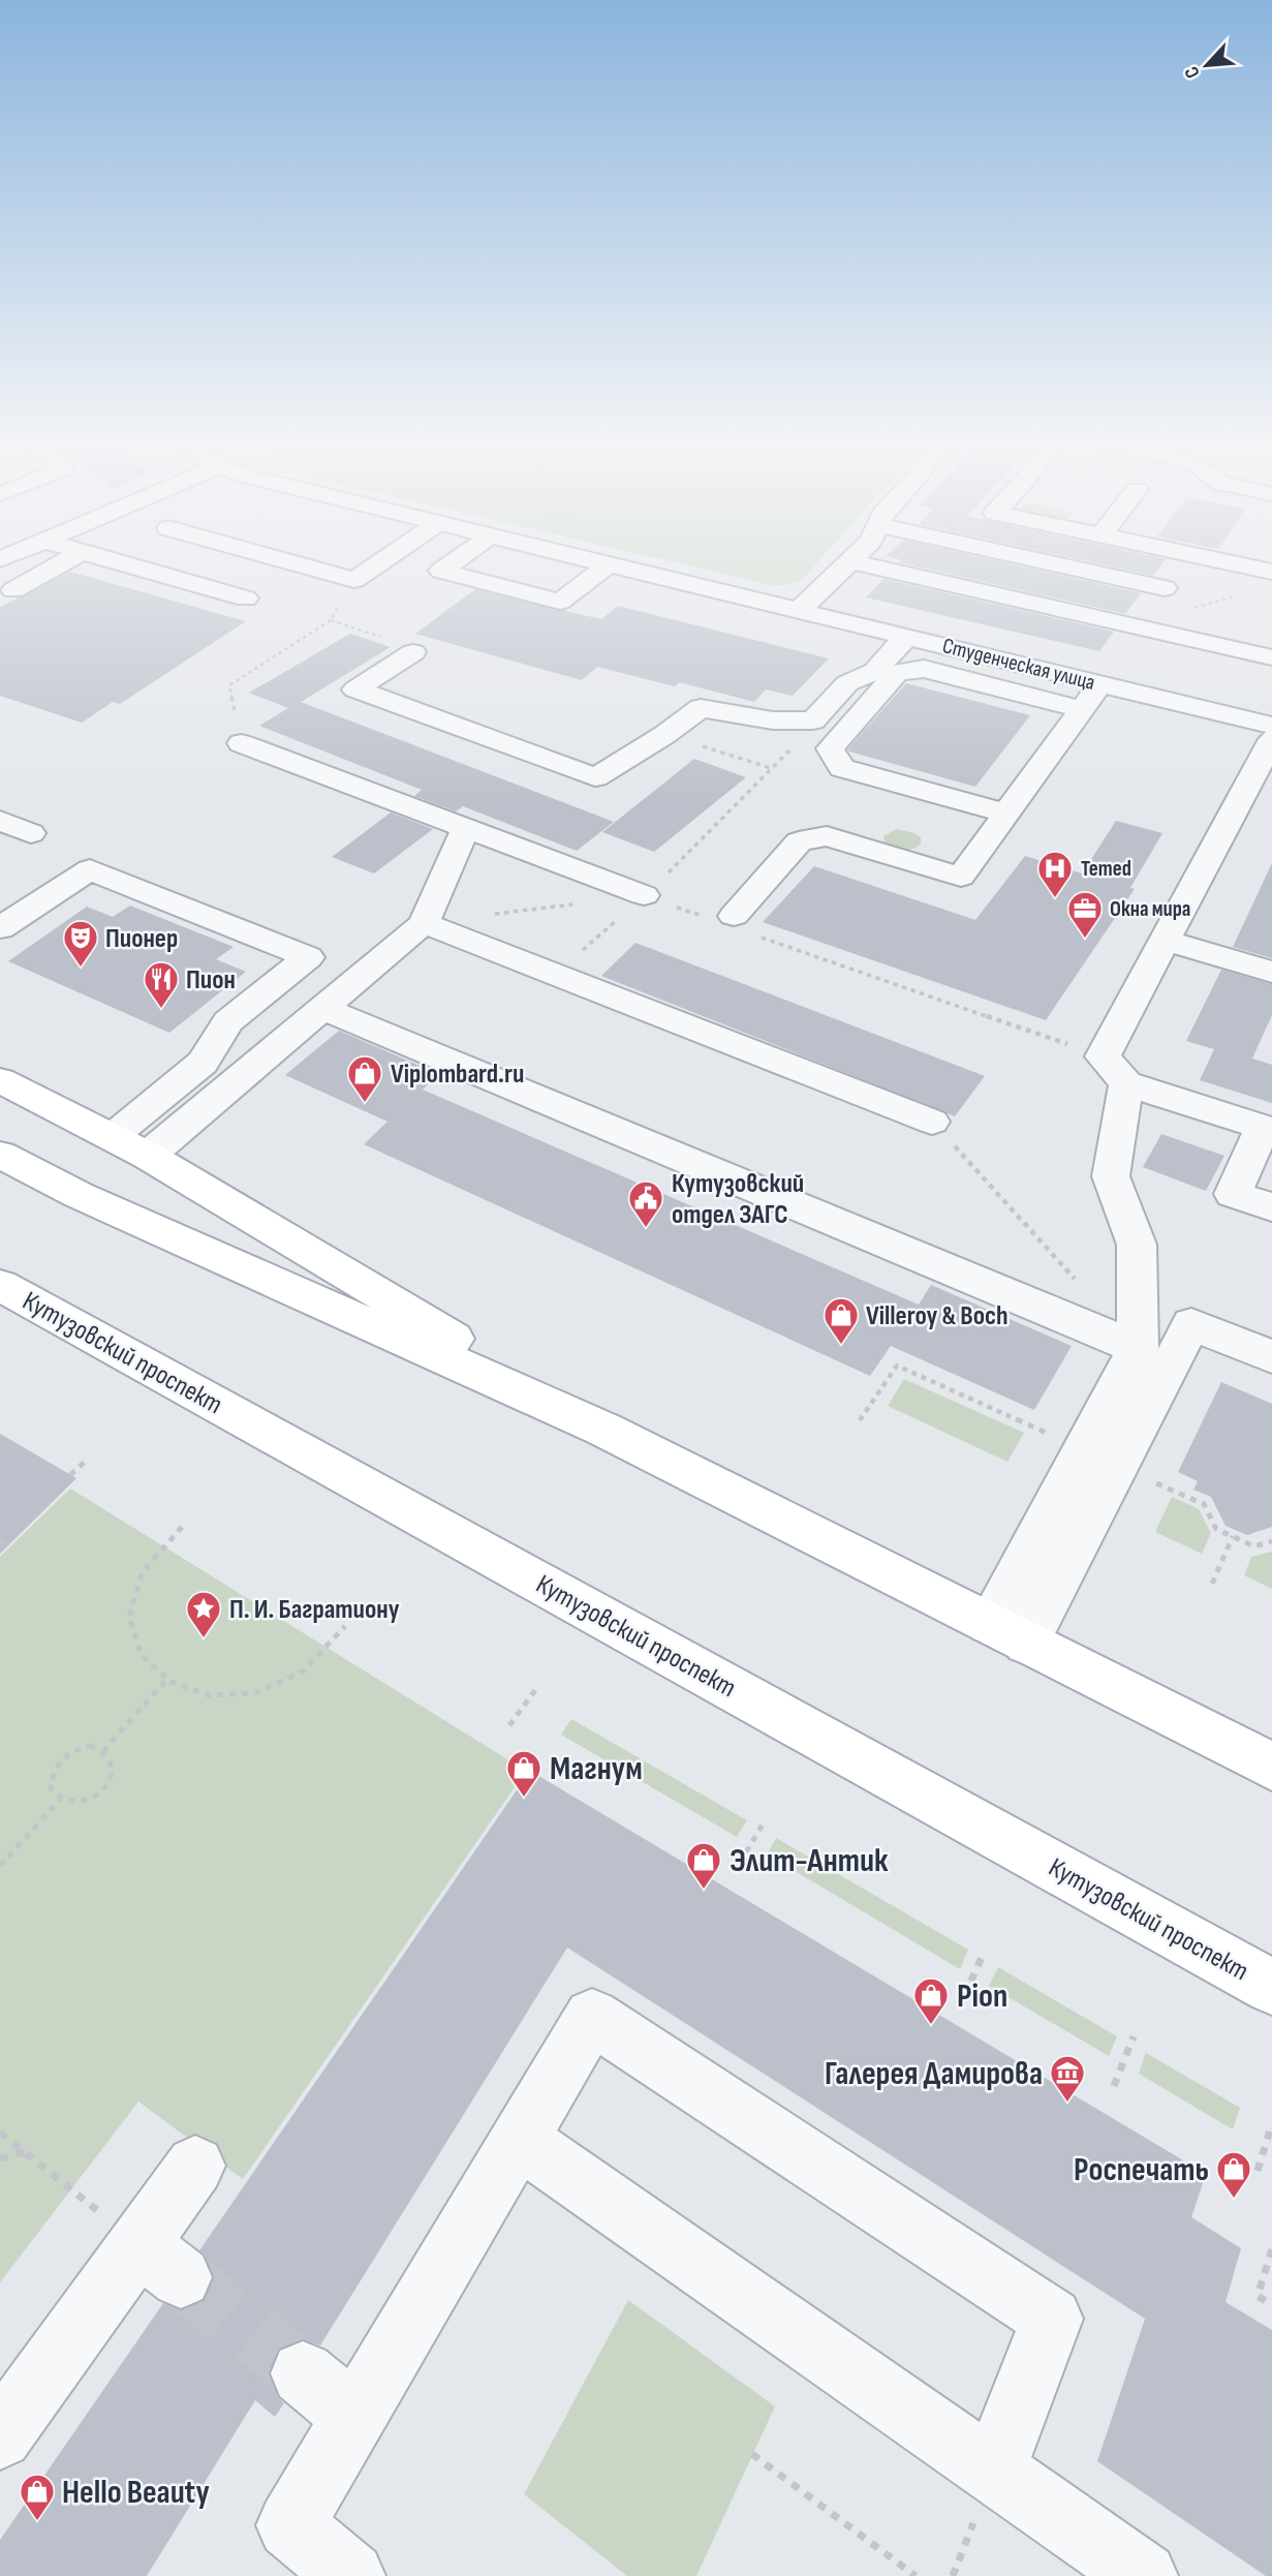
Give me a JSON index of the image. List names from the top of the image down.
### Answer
{
  "streets": {
    "main road": ["Кутузовский проспект"],
    "street": ["Студенческая улица"]
  },
  "places": {
    "hospital": ["Temed"],
    "office": ["Окна мира"],
    "theatre": ["Пионер"],
    "restaurant": ["Пион"],
    "shop": [
      "Viplombard.ru",
      "Villeroy & Boch",
      "Магнум",
      "Элит-Антик",
      "Pion",
      "Роспечать",
      "Hello Beauty"
    ],
    "public building": ["Кутузовский отдел ЗАГС"],
    "place": ["П. И. Багратиону"],
    "museum": ["Галерея Дамирова"]
  },
  "north": "bottom left"
}
